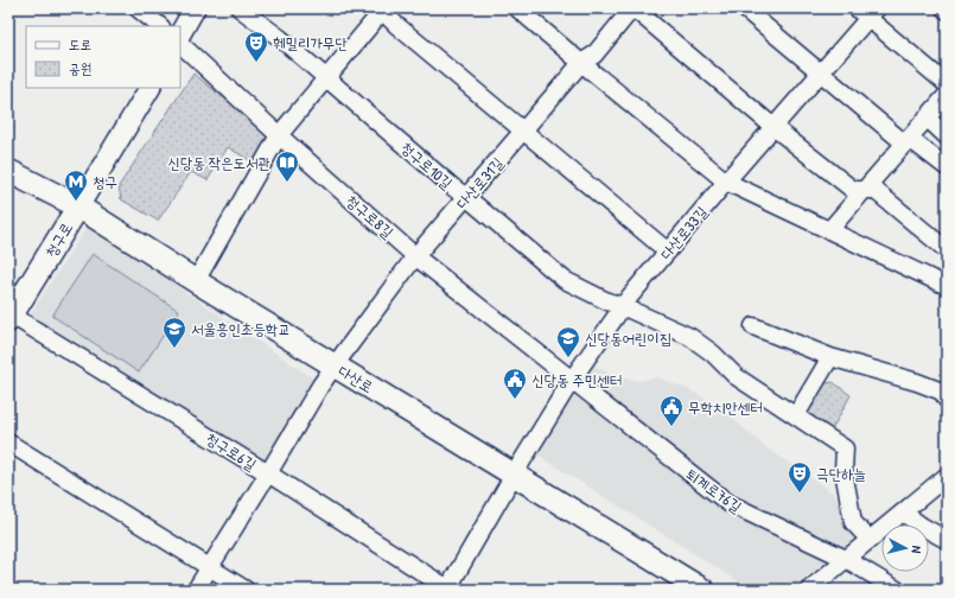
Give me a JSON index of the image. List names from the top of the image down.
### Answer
{
  "streets": {
    "main road": ["청구로", "다산로"],
    "street": [
      "청구로10길",
      "다산로31길",
      "청구로8길",
      "다산로33길",
      "청구로6길",
      "퇴계로76길"
    ]
  },
  "crossings": [
    ["청구로10길", "다산로31길"],
    ["청구로10길", "다산로33길"],
    ["다산로31길", "청구로8길"],
    ["다산로31길", "다산로33길"],
    ["다산로31길", "다산로"],
    ["다산로31길", "청구로6길"],
    ["청구로8길", "다산로33길"],
    ["청구로8길", "퇴계로76길"],
    ["다산로33길", "다산로"],
    ["다산로33길", "청구로6길"],
    ["다산로33길", "퇴계로76길"],
    ["청구로", "다산로"],
    ["청구로", "청구로6길"]
  ],
  "places": {
    "theatre": ["훼밀리가무단", "극단하늘"],
    "library": ["신당동 작은도서관"],
    "metro station": ["청구"],
    "school or university": ["서울흥인초등학교", "신당동어린이집"],
    "public building": ["신당동 주민센터", "무학치안센터"]
  },
  "legend": ["도로", "공원"],
  "north": "right"
}
